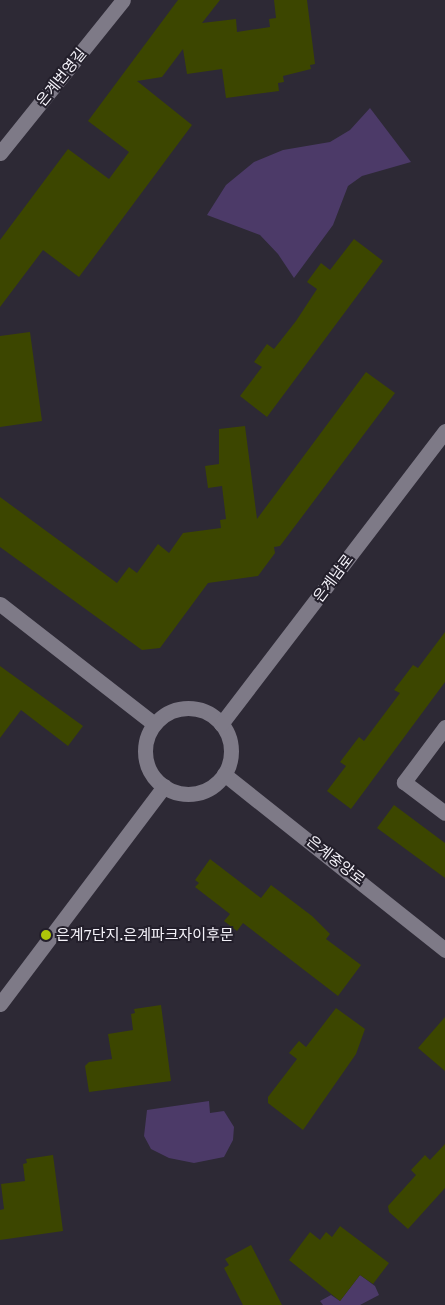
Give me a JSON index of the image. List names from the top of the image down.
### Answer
{
  "streets": {
    "street": ["은계번영길", "은계남로", "은계중앙로"]
  },
  "crossings": [
    ["은계남로", "은계중앙로"]
  ],
  "places": ["은계7단지.은계파크자이후문"]
}
